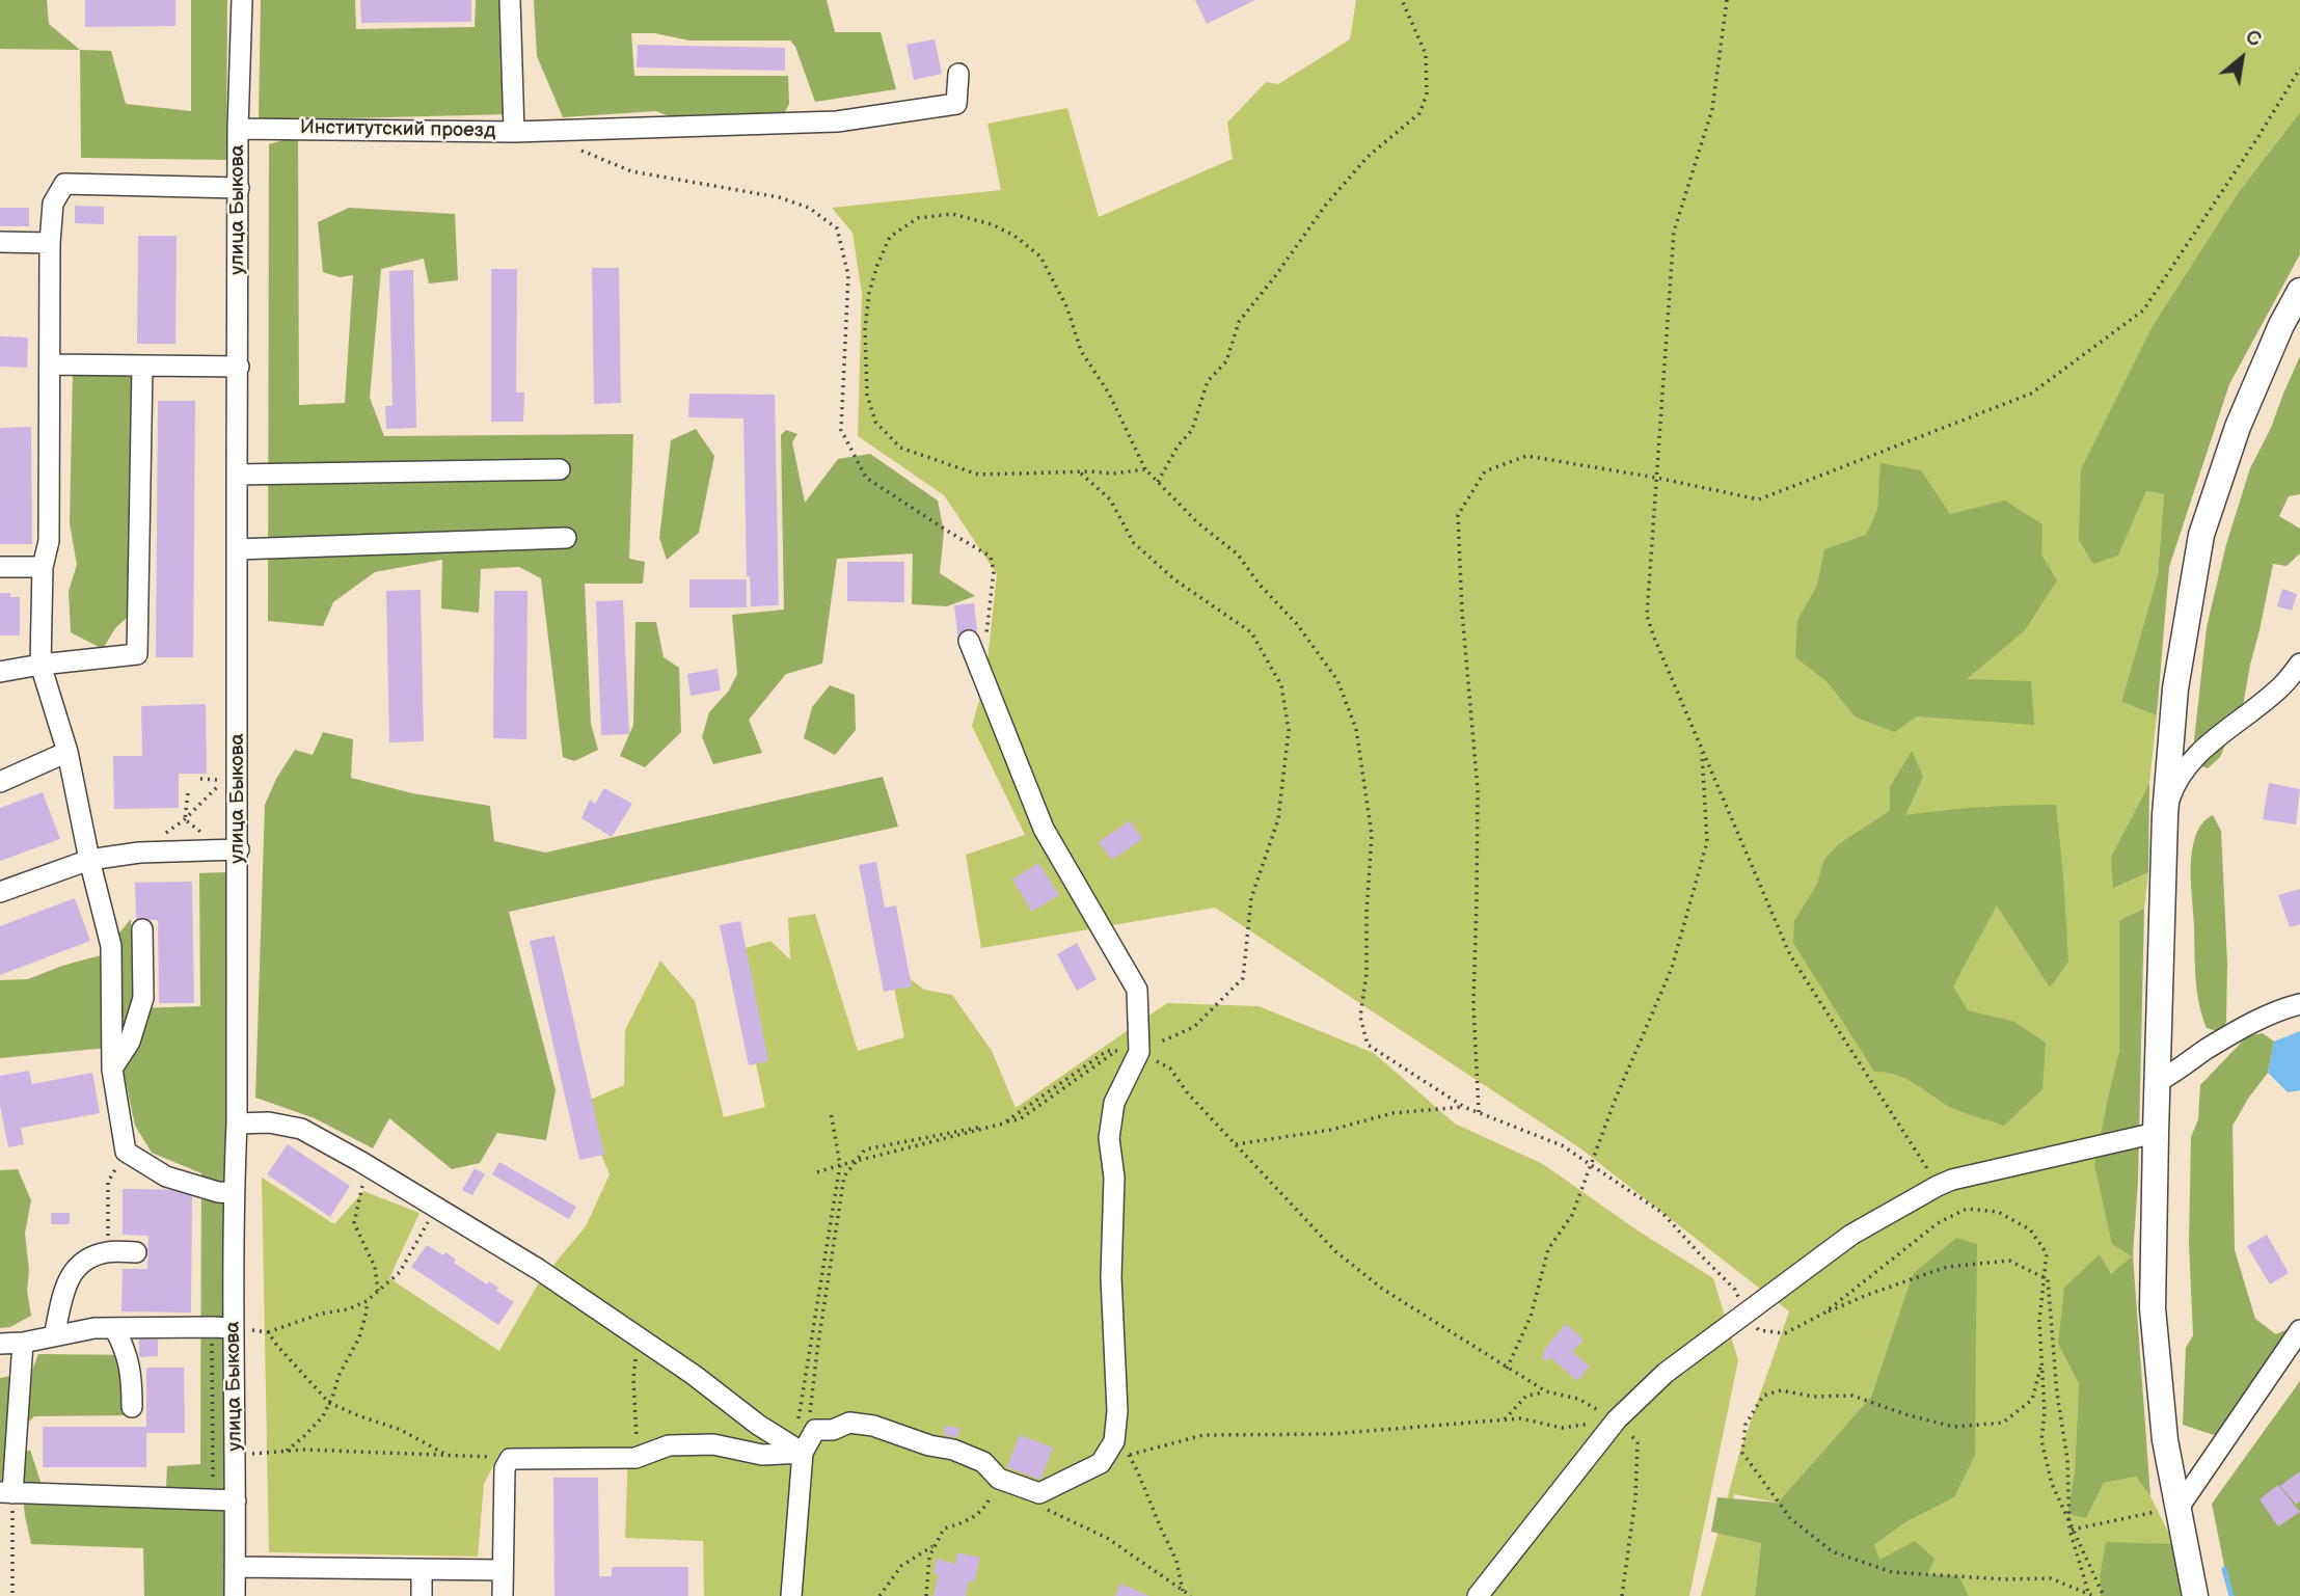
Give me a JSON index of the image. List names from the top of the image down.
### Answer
{
  "streets": {
    "street": ["Институтский проезд", "улица Быкова"]
  },
  "crossings": [
    ["Институтский проезд", "улица Быкова"]
  ],
  "north": "top right"
}
